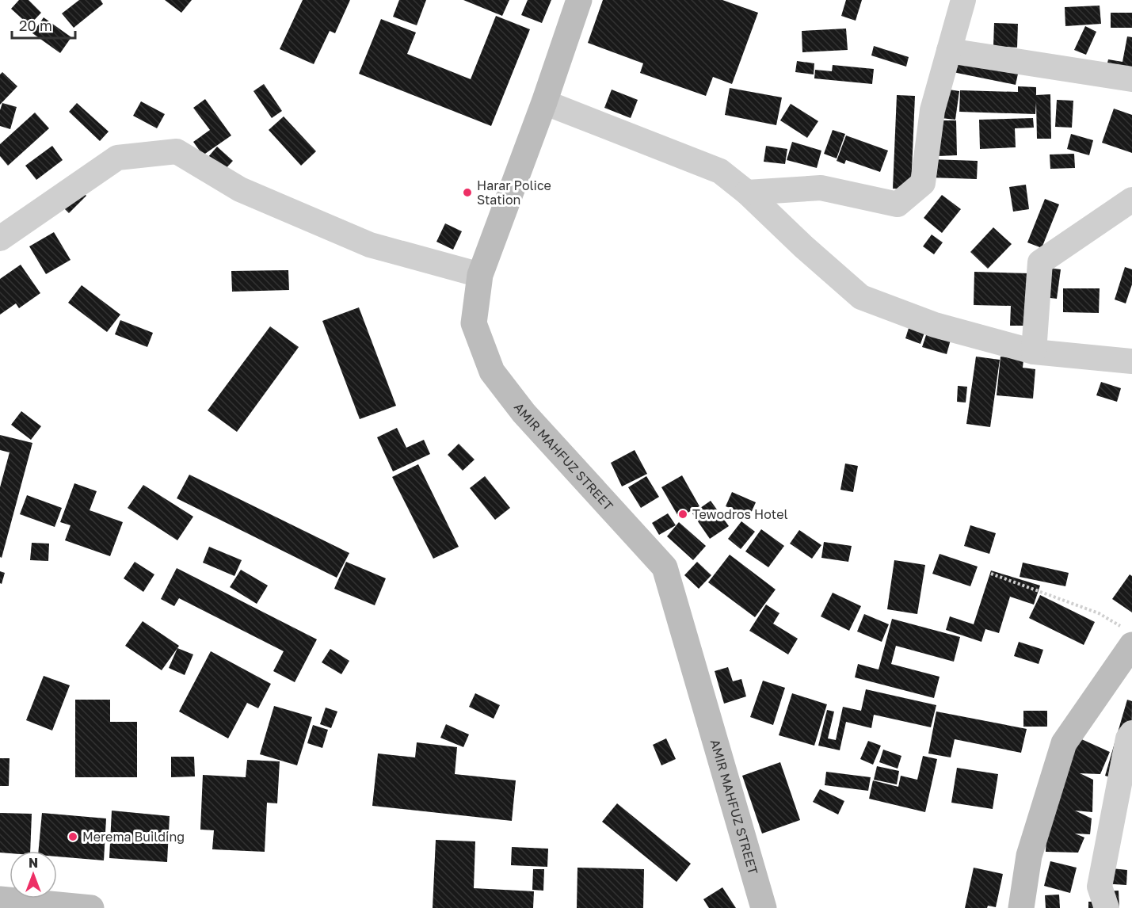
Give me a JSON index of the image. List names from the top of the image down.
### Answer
{
  "streets": {
    "main road": ["AMIR MAHFUZ STREET"]
  },
  "places": ["Harar Police Station", "Tewodros Hotel", "Merema Building"],
  "scale_bar": "20 m",
  "north": "top"
}
